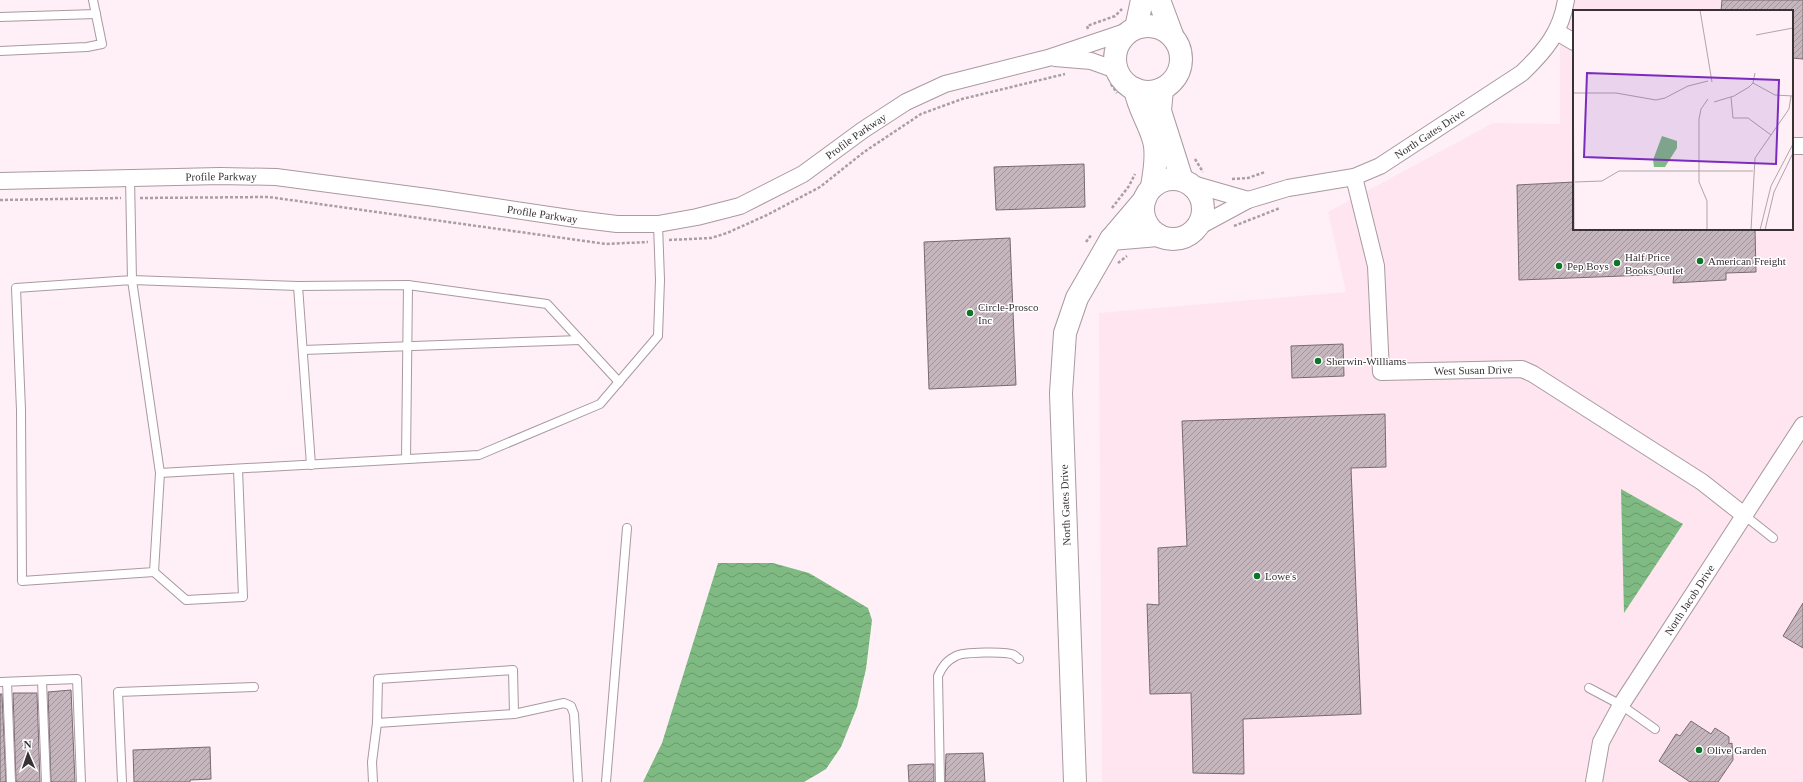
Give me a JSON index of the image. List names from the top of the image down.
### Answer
{
  "streets": {
    "street": [
      "North Gates Drive",
      "Profile Parkway",
      "West Susan Drive",
      "North Jacob Drive"
    ]
  },
  "crossings": [
    ["North Gates Drive", "West Susan Drive"],
    ["West Susan Drive", "North Jacob Drive"]
  ],
  "places": [
    "American Freight",
    "Half Price Books Outlet",
    "Pep Boys",
    "Circle-Prosco Inc",
    "Sherwin-Williams",
    "Lowe's",
    "Olive Garden"
  ],
  "north": "top"
}
